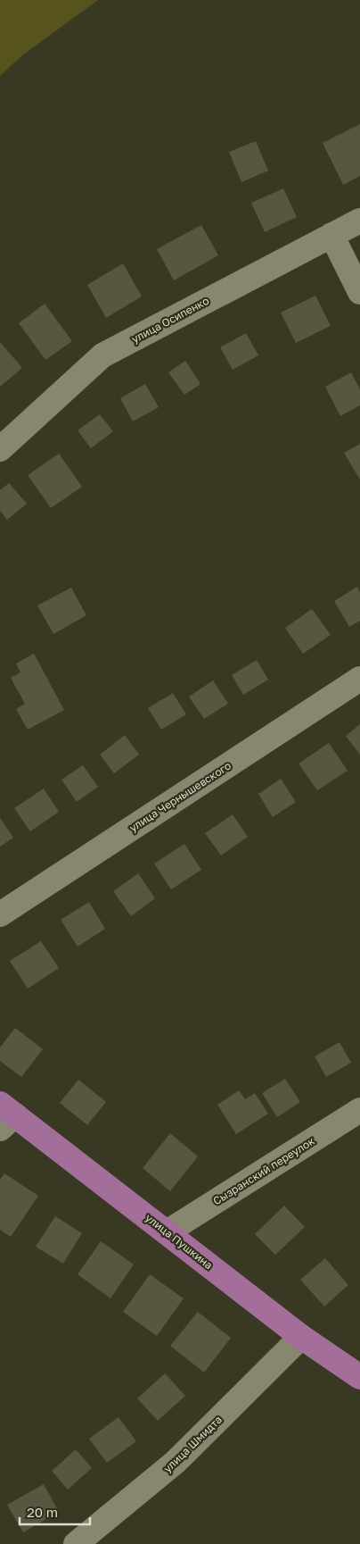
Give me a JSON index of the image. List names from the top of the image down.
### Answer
{
  "streets": {
    "main road": ["улица Пушкина"],
    "street": [
      "улица Осипенко",
      "улица Чернышевского",
      "Сызранский переулок",
      "улица Шмидта"
    ]
  },
  "crossings": [
    ["Сызранский переулок", "улица Пушкина"],
    ["улица Пушкина", "улица Шмидта"]
  ],
  "scale_bar": "20 m"
}
